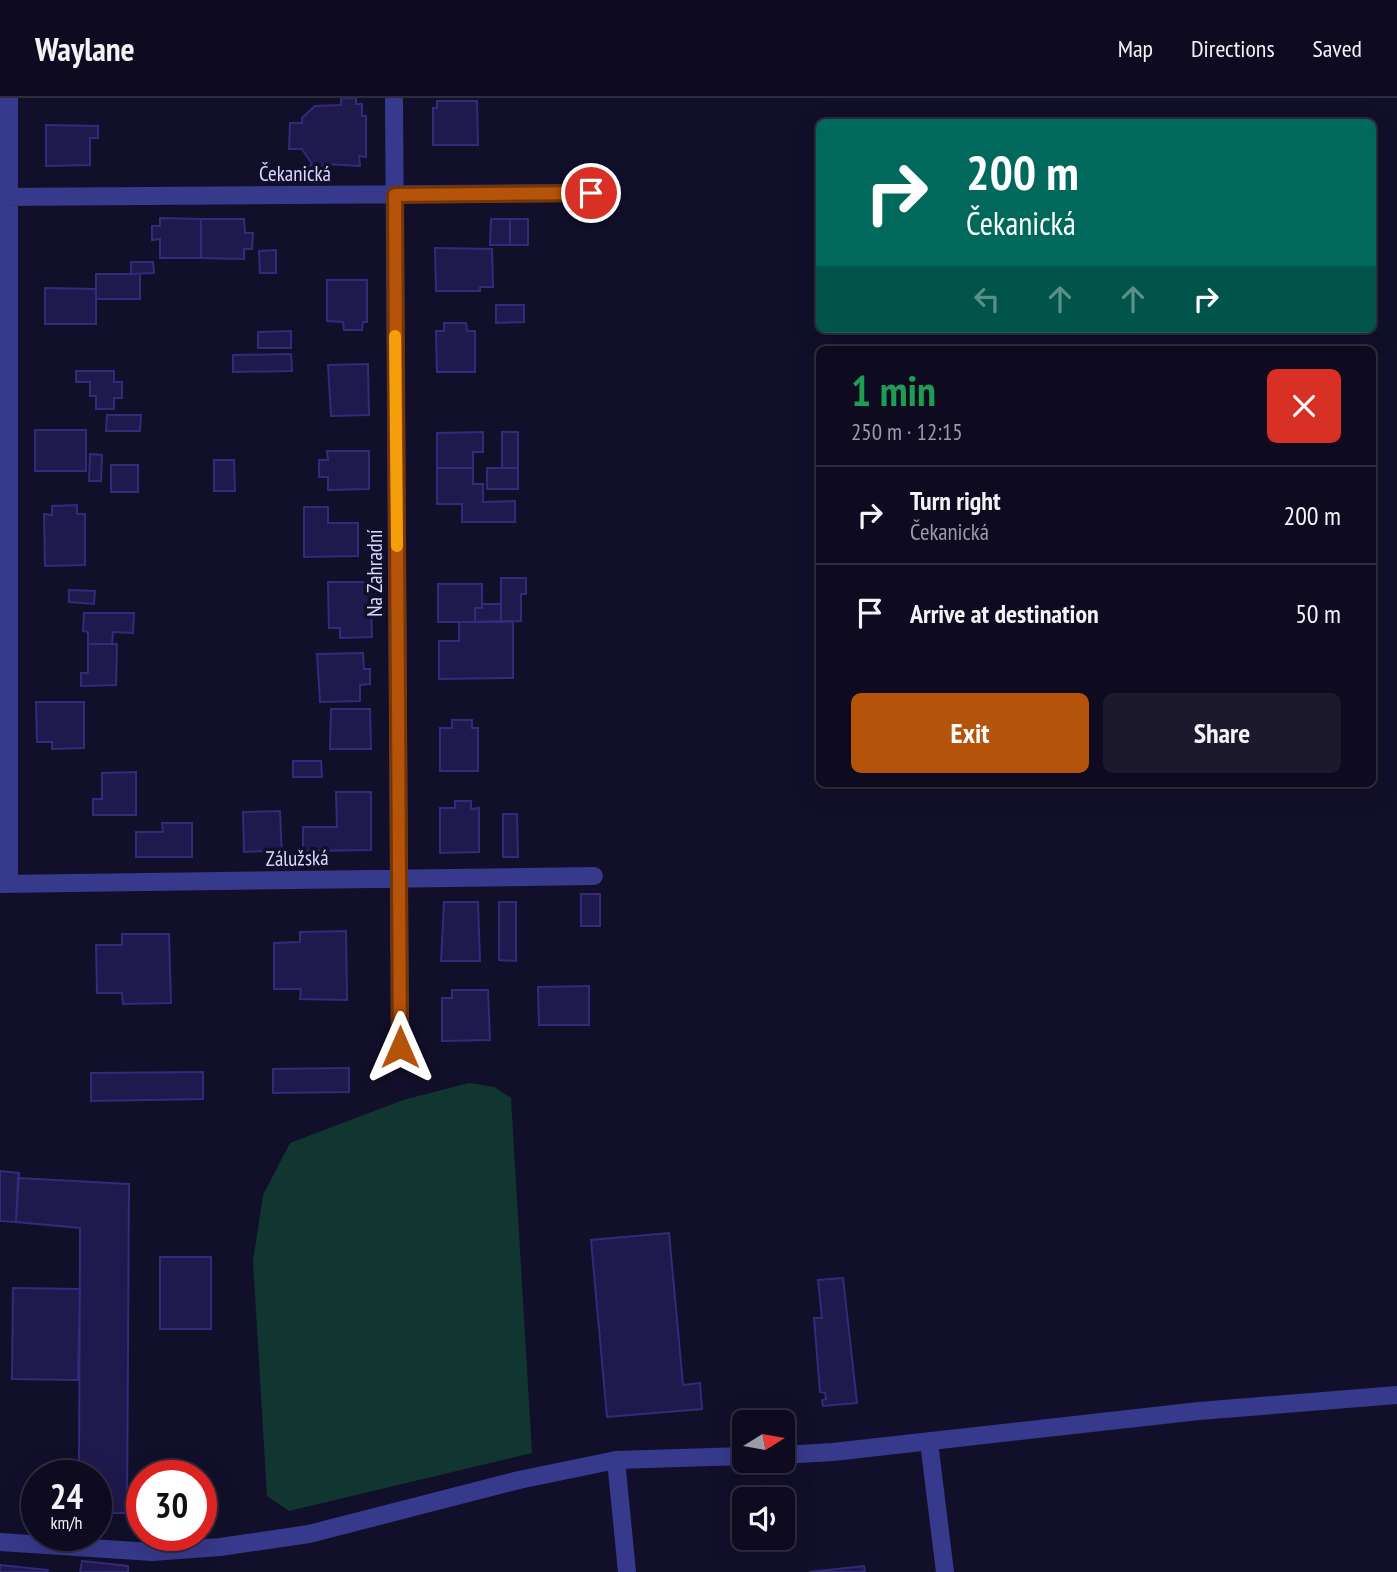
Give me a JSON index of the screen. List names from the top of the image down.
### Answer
{
  "streets": {
    "street": ["Čekanická", "Na Zahradní", "Zálužská"]
  },
  "crossings": [
    ["Čekanická", "Na Zahradní"],
    ["Na Zahradní", "Zálužská"]
  ],
  "north": "right",
  "page": {
    "header": "Waylane",
    "nav": ["Map", "Directions", "Saved"],
    "turn": ["200 m", "Čekanická"],
    "heading": ["1 min", "250 m · 12:15"],
    "list": [
      {
        "name": "Turn right",
        "note": "Čekanická",
        "value": "200 m"
      },
      {
        "name": "Arrive at destination",
        "value": "50 m"
      }
    ],
    "buttons": ["Exit", "Share"],
    "speed": "24 km/h",
    "limit": "30"
  }
}
